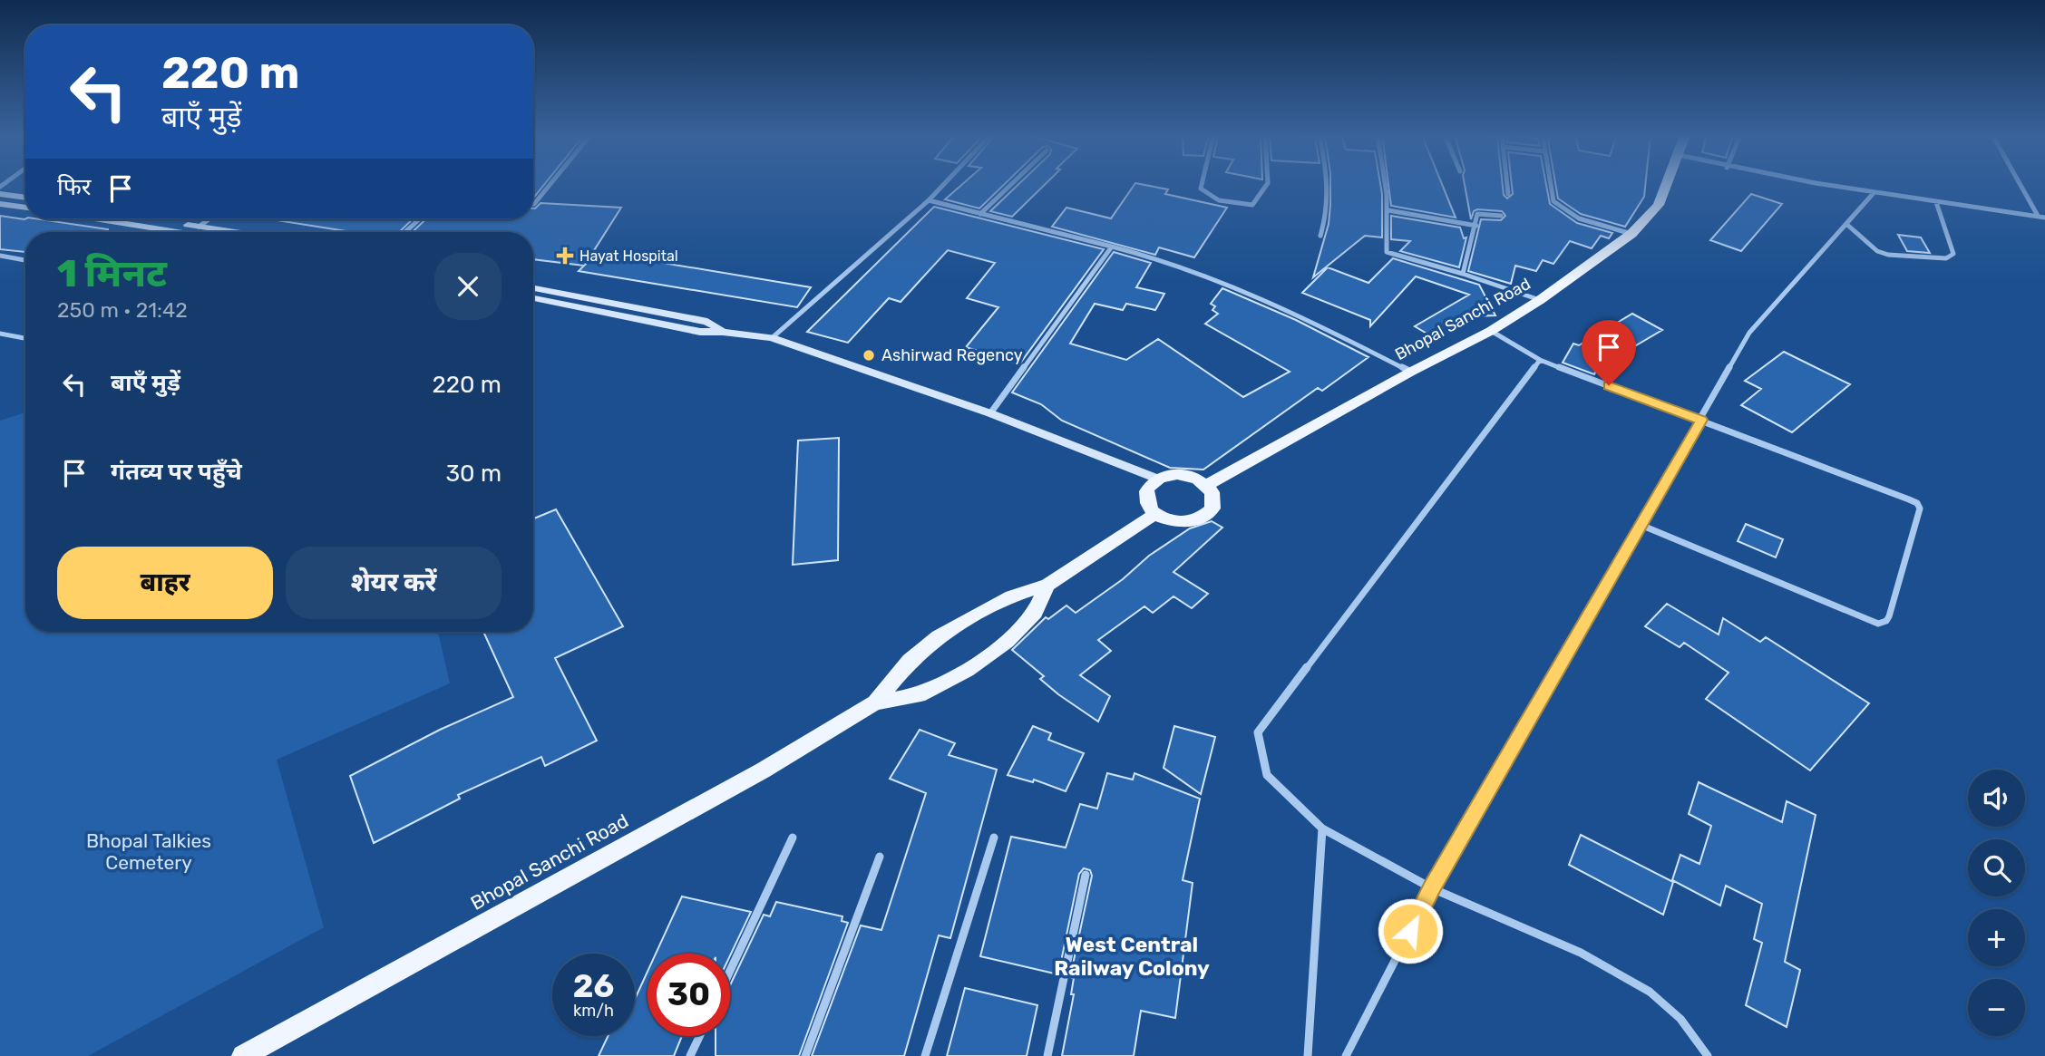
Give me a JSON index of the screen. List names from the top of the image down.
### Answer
{
  "streets": {
    "main road": ["Bhopal Sanchi Road"]
  },
  "districts": ["West Central Railway Colony"],
  "parks": ["Bhopal Talkies Cemetery"],
  "places": {
    "health": ["Hayat Hospital"],
    "other": ["Ashirwad Regency"]
  },
  "page": {
    "turn": ["220 m", "बाएँ मुड़ें"],
    "then": "फिर",
    "heading": ["1 मिनट", "250 m · 21:42"],
    "list": [
      {
        "name": "बाएँ मुड़ें",
        "value": "220 m"
      },
      {
        "name": "गंतव्य पर पहुँचे",
        "value": "30 m"
      }
    ],
    "buttons": ["बाहर", "शेयर करें"],
    "map_buttons": ["+", "−"],
    "speed": "26 km/h",
    "limit": "30"
  }
}
